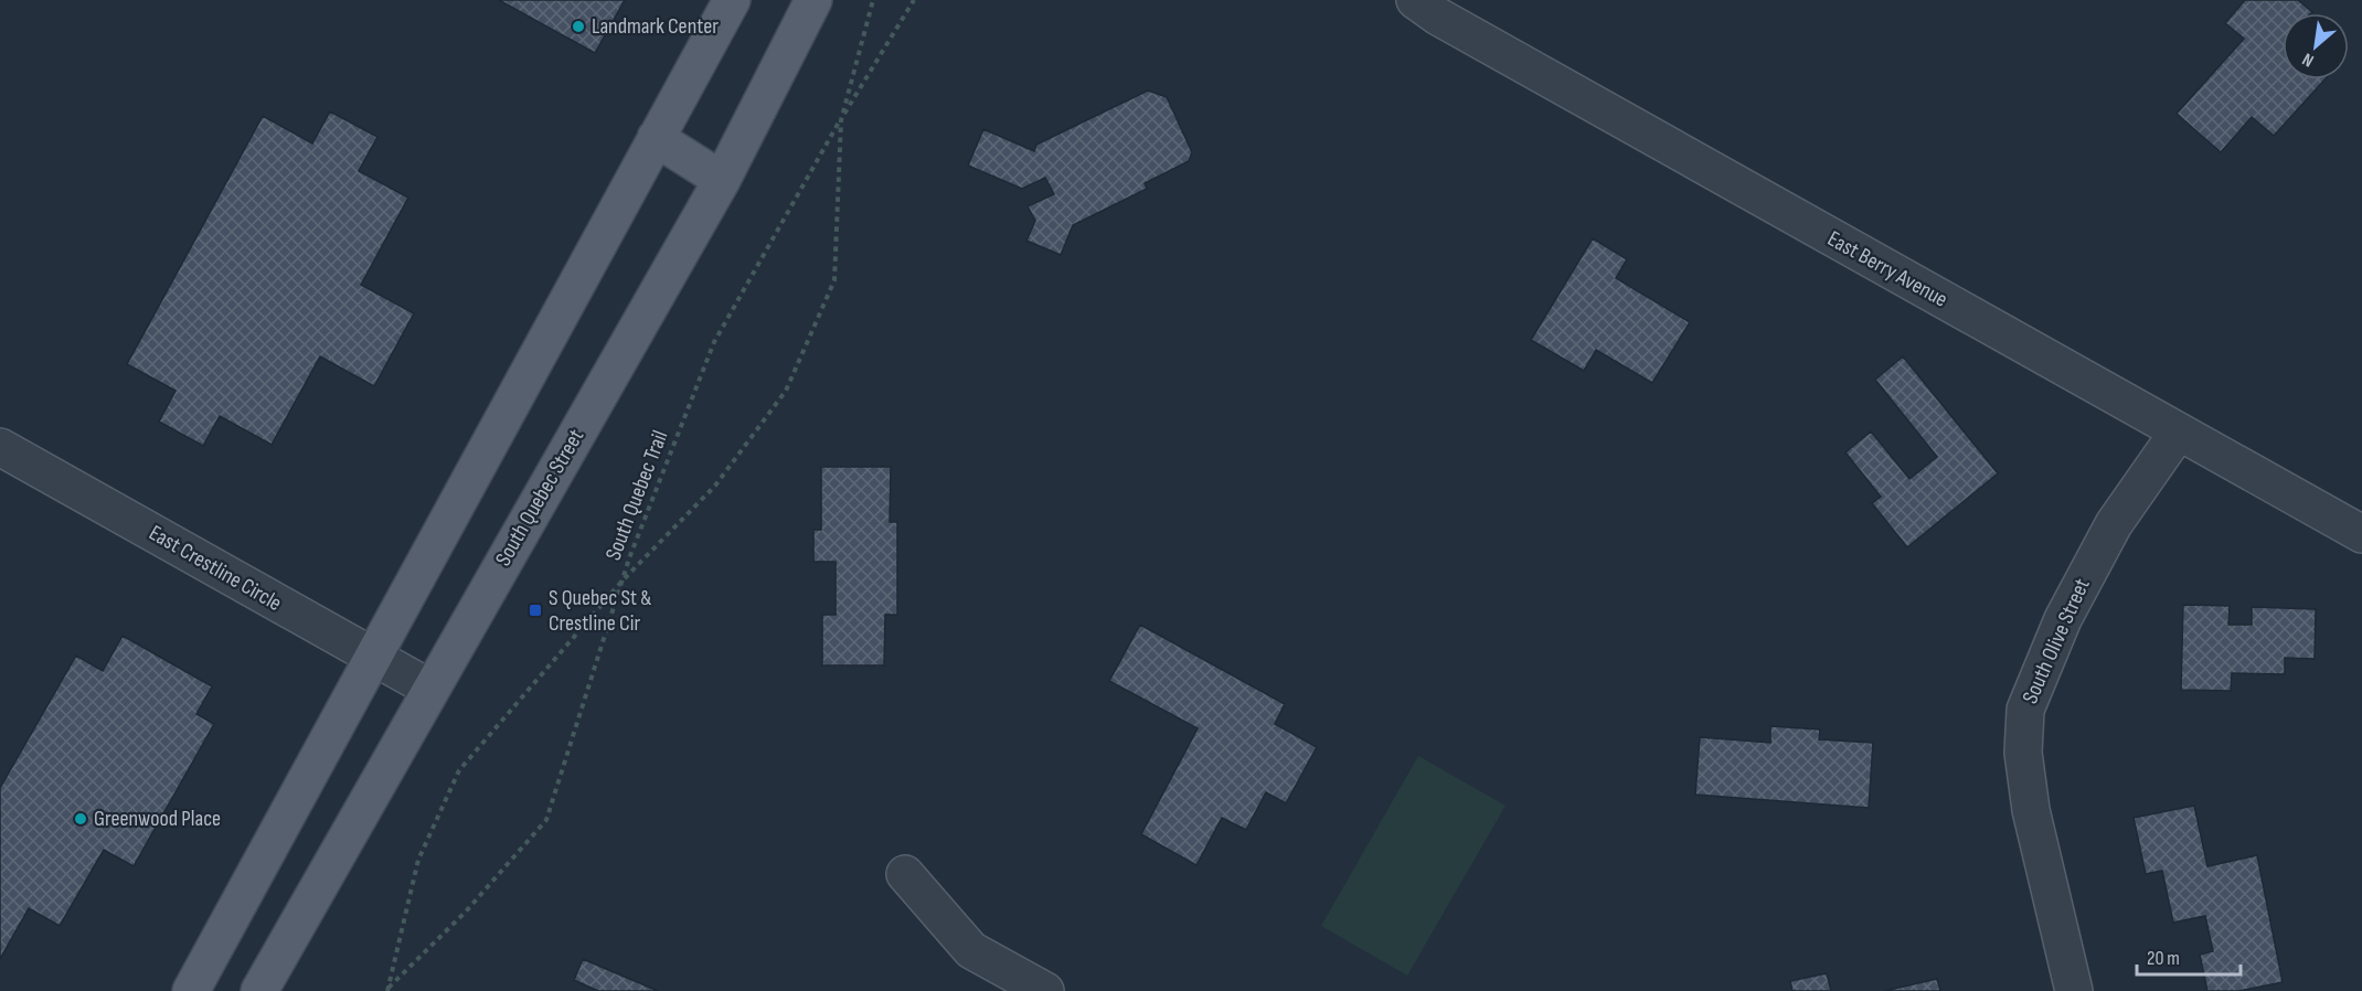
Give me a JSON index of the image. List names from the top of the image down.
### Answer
{
  "streets": {
    "main road": ["South Quebec Street"],
    "street": ["East Berry Avenue", "East Crestline Circle", "South Olive Street"],
    "path": ["South Quebec Trail"]
  },
  "crossings": [
    ["East Berry Avenue", "South Olive Street"],
    ["South Quebec Street", "East Crestline Circle"]
  ],
  "places": {
    "other": ["Landmark Center", "Greenwood Place"],
    "transit": ["S Quebec St & Crestline Cir"]
  },
  "scale_bar": "20 m",
  "north": "bottom left"
}
